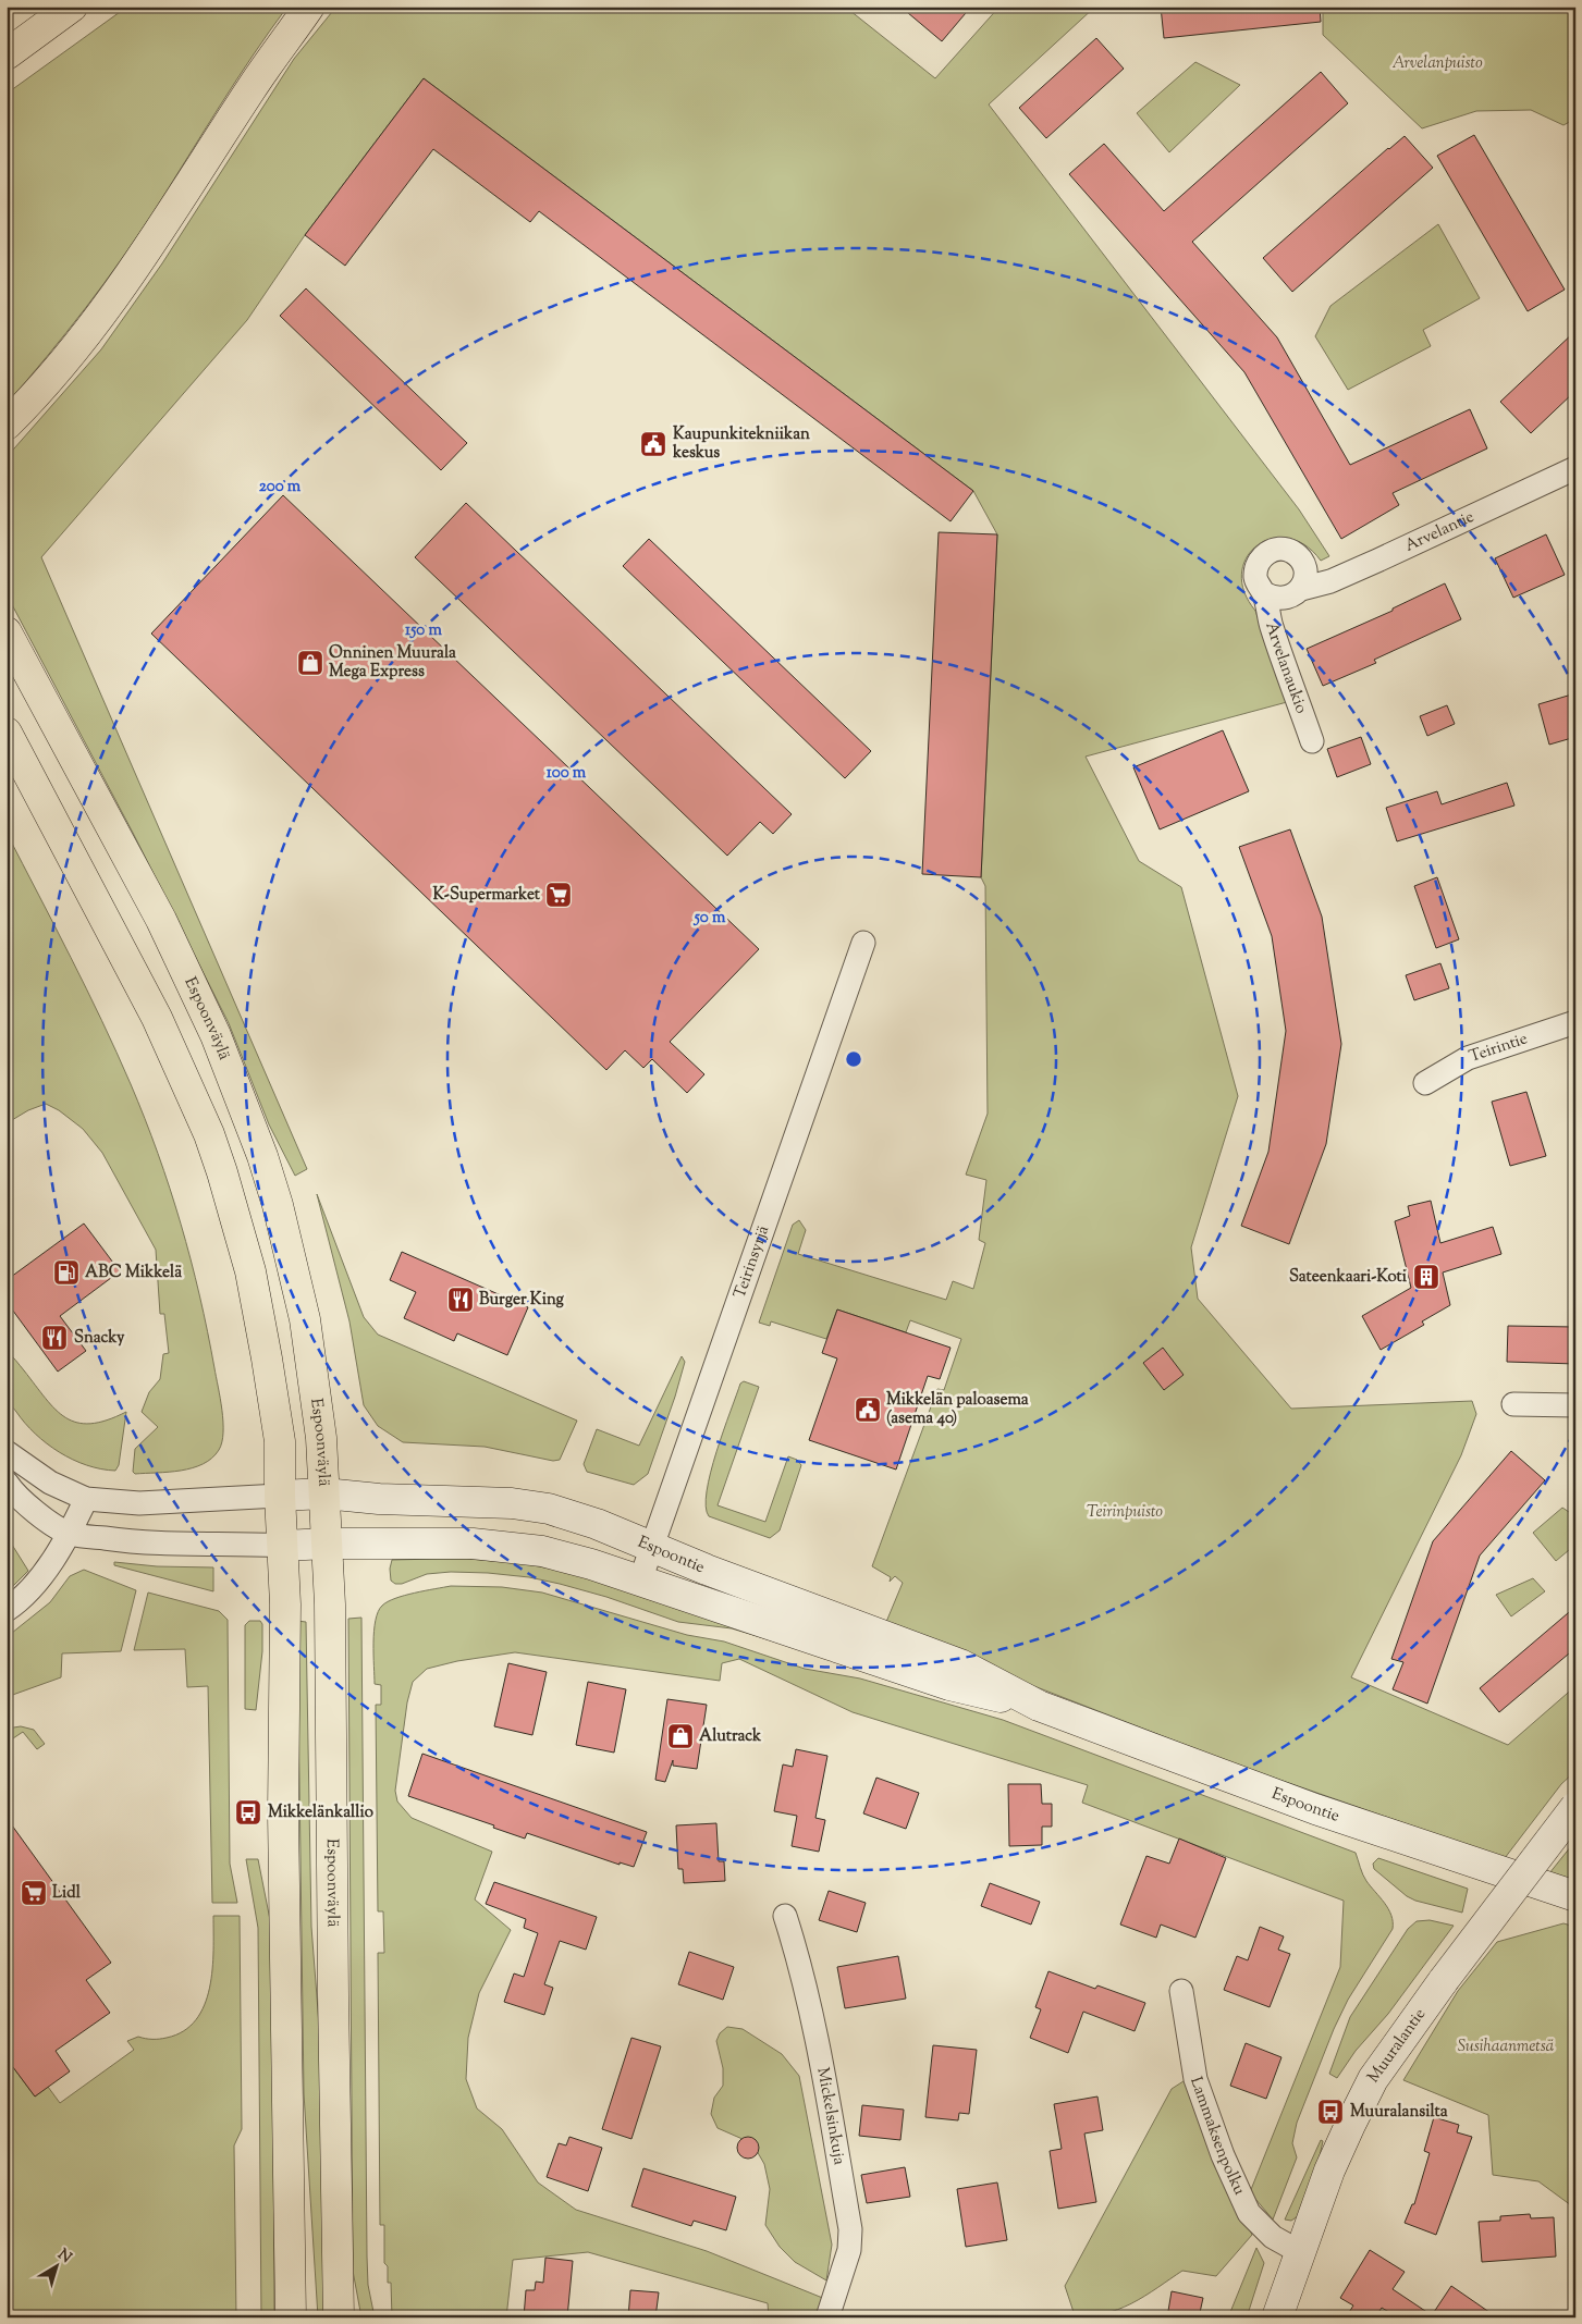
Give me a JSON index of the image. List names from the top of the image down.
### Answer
{
  "streets": {
    "main road": ["Espoonväylä", "Espoontie", "Muuralantie"],
    "street": [
      "Arvelantie",
      "Arvelanaukio",
      "Teirintie",
      "Teirinsyrjä",
      "Mickelsinkuja",
      "Lammaksenpolku"
    ]
  },
  "crossings": [
    ["Arvelantie", "Arvelanaukio"],
    ["Espoonväylä", "Espoontie"],
    ["Teirinsyrjä", "Espoontie"],
    ["Muuralantie", "Lammaksenpolku"]
  ],
  "parks": ["Arvelanpuisto", "Teirinpuisto", "Susihaanmetsä"],
  "places": {
    "public building": ["Kaupunkitekniikan keskus", "Mikkelän paloasema (asema 40)"],
    "shop": ["Onninen Muurala Mega Express", "Alutrack"],
    "supermarket": ["K-Supermarket", "Lidl"],
    "fuel station": ["ABC Mikkelä"],
    "building": ["Sateenkaari-Koti"],
    "restaurant": ["Burger King", "Snacky"],
    "bus stop": ["Mikkelänkallio", "Muuralansilta"]
  },
  "north": "top right",
  "rings": [
    "200 m",
    "150 m",
    "100 m",
    "50 m"
  ]
}
